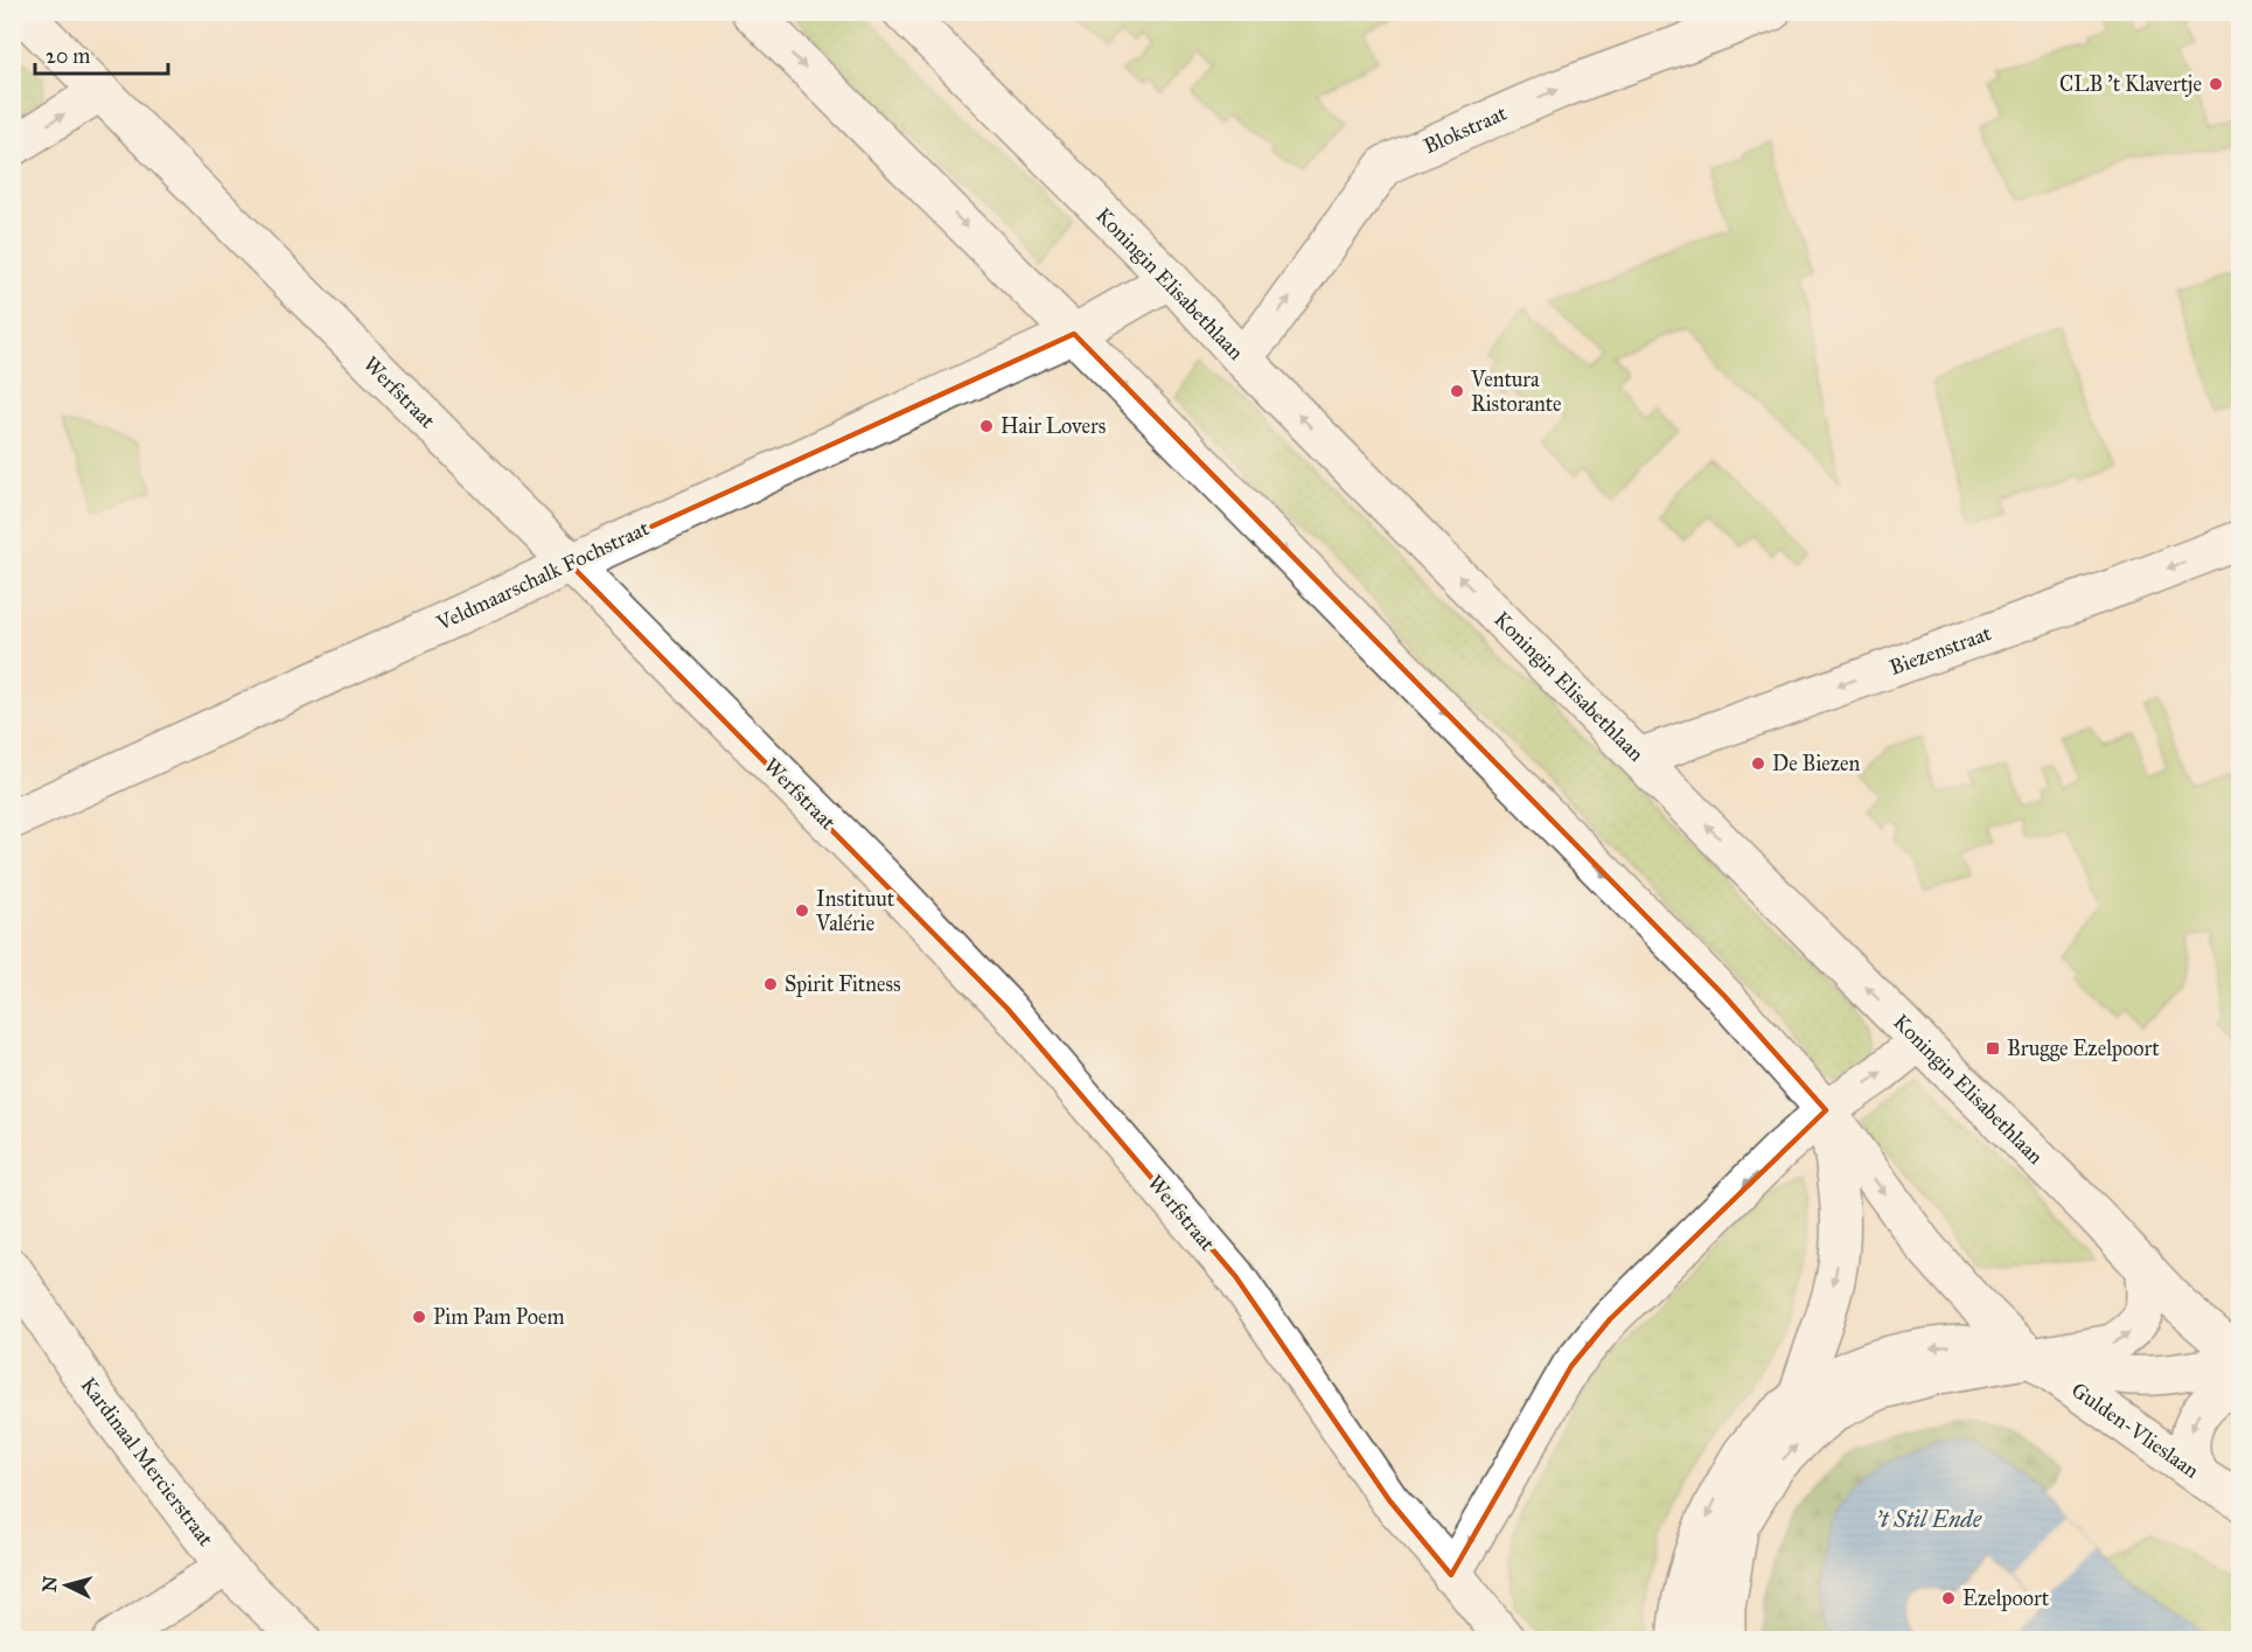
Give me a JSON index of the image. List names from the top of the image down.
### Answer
{
  "streets": {
    "main road": [
      "Blokstraat",
      "Koningin Elisabethlaan",
      "Werfstraat",
      "Veldmaarschalk Fochstraat",
      "Biezenstraat",
      "Gulden-Vlieslaan",
      "Kardinaal Mercierstraat"
    ]
  },
  "crossings": [
    ["Blokstraat", "Koningin Elisabethlaan"],
    ["Koningin Elisabethlaan", "Veldmaarschalk Fochstraat"],
    ["Koningin Elisabethlaan", "Biezenstraat"],
    ["Werfstraat", "Veldmaarschalk Fochstraat"]
  ],
  "one_way": ["Blokstraat", "Biezenstraat"],
  "water": ["'t Stil Ende"],
  "places": {
    "other": [
      "CLB 't Klavertje",
      "Ventura Ristorante",
      "Hair Lovers",
      "De Biezen",
      "Instituut Valérie",
      "Spirit Fitness",
      "Pim Pam Poem",
      "Ezelpoort"
    ],
    "transit": ["Brugge Ezelpoort"]
  },
  "scale_bar": "20 m",
  "north": "left"
}
